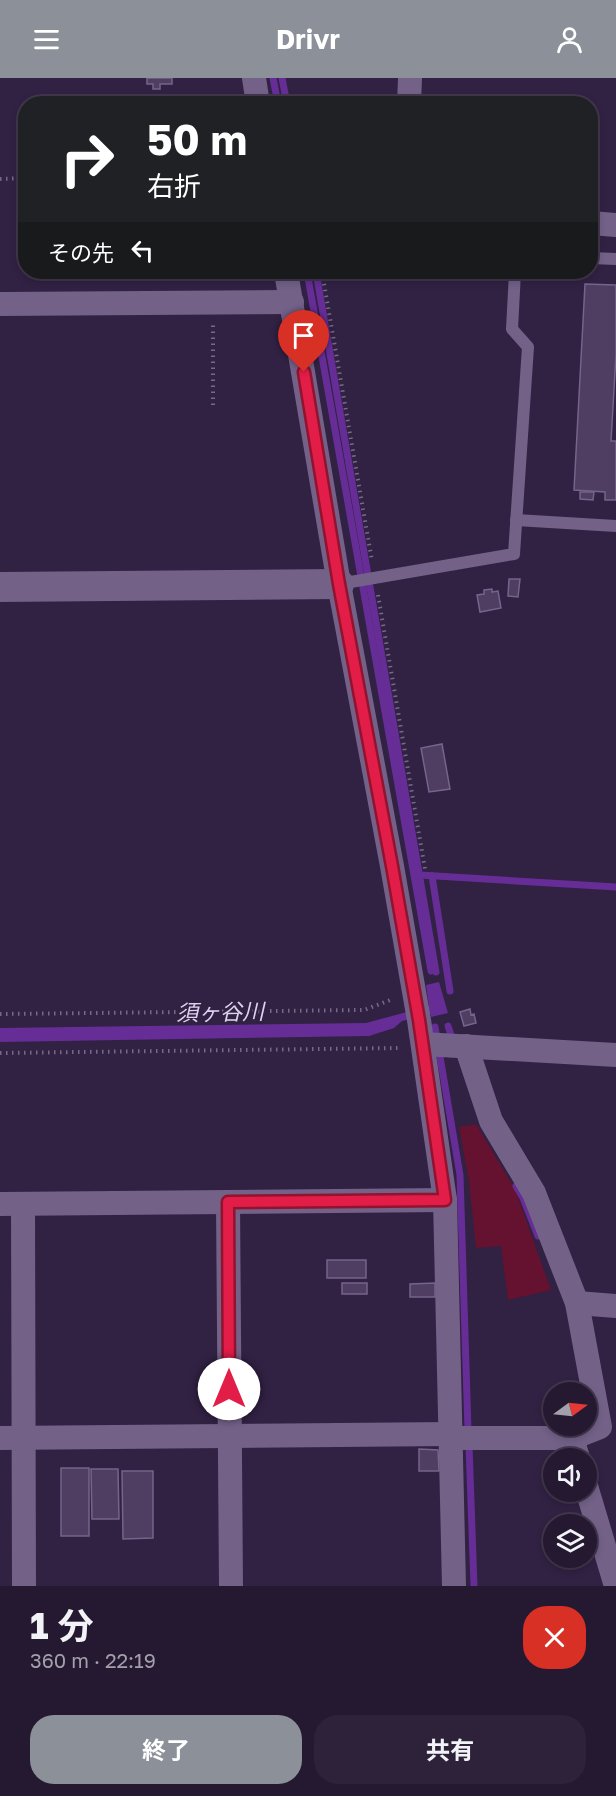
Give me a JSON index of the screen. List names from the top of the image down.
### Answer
{
  "water": ["須ヶ谷川"],
  "north": "right",
  "page": {
    "header": "Drivr",
    "turn": ["50 m", "右折"],
    "then": "その先",
    "heading": ["1 分", "360 m · 22:19"],
    "buttons": ["終了", "共有"]
  }
}
